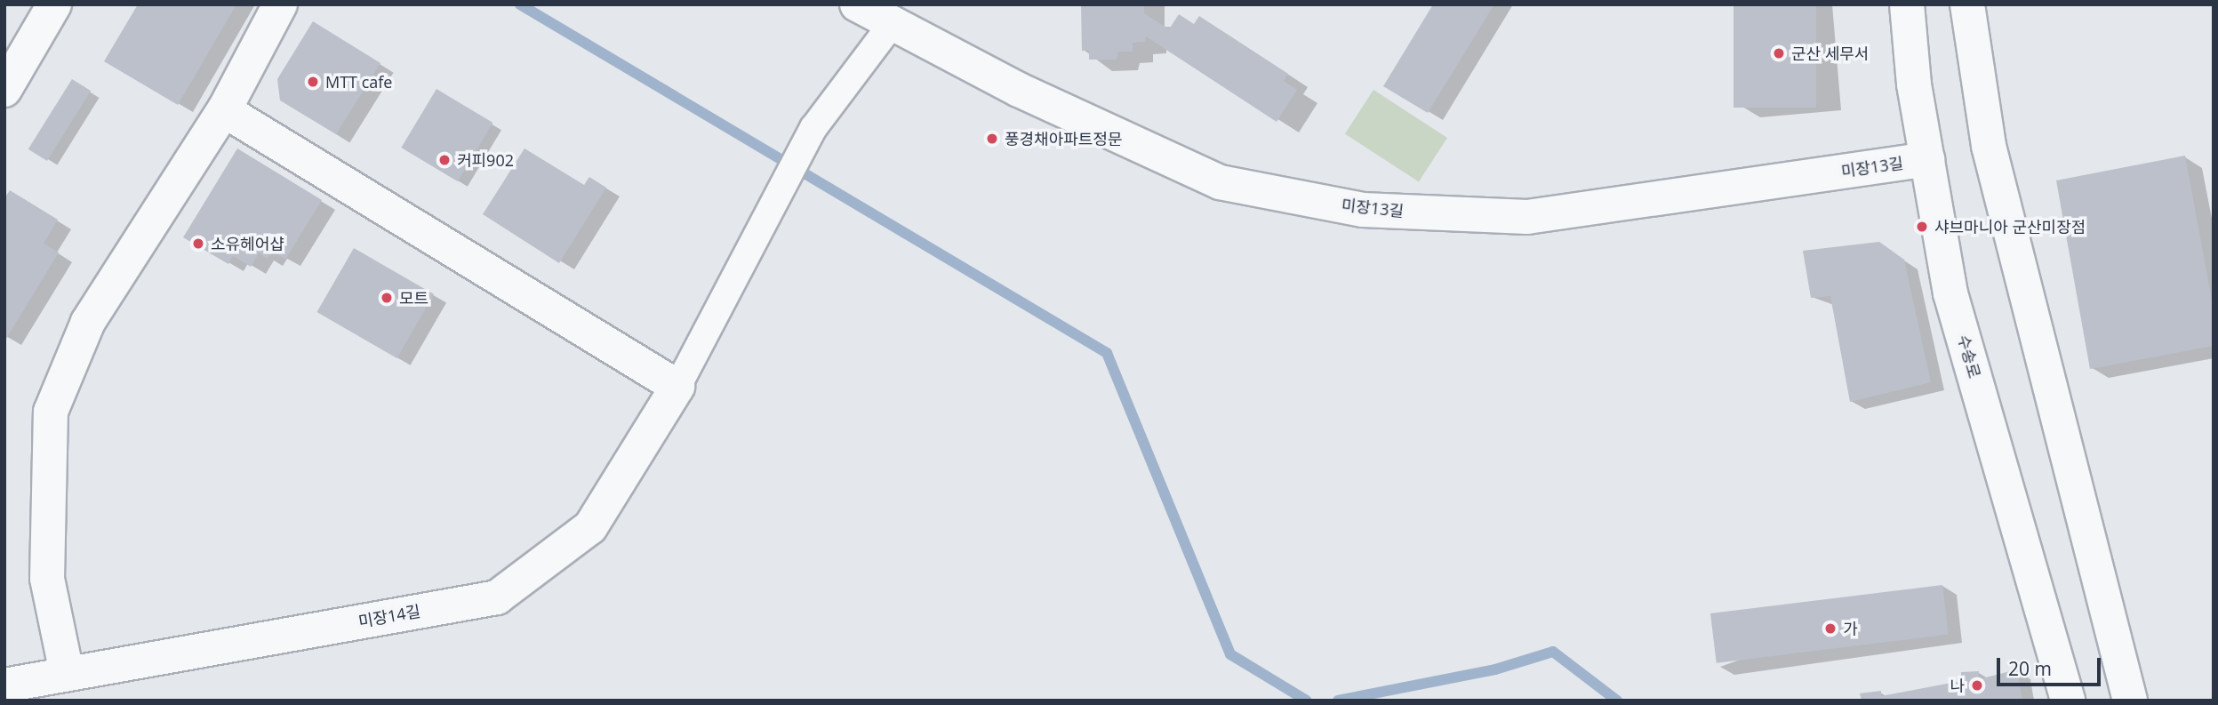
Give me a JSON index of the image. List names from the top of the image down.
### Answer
{
  "streets": {
    "street": ["미장13길", "수송로", "미장14길"]
  },
  "crossings": [
    ["미장13길", "수송로"]
  ],
  "places": [
    "군산 세무서",
    "MTT cafe",
    "풍경채아파트정문",
    "커피902",
    "샤브마니아 군산미장점",
    "소유헤어샵",
    "모트",
    "가",
    "나"
  ],
  "scale_bar": "20 m"
}
